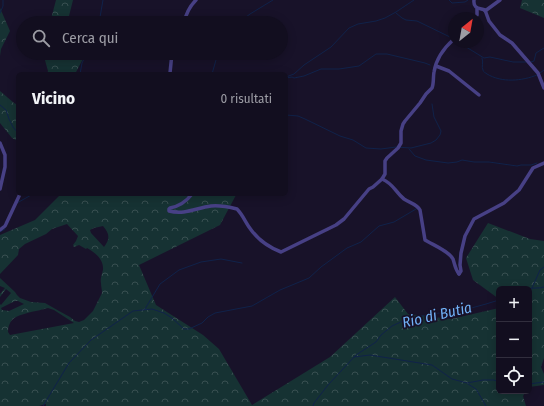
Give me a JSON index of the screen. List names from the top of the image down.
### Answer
{
  "water": ["Rio di Butia"],
  "north": "top right",
  "page": {
    "search": "Cerca qui",
    "heading": ["Vicino", "0 risultati"],
    "map_buttons": ["+", "−"]
  }
}
